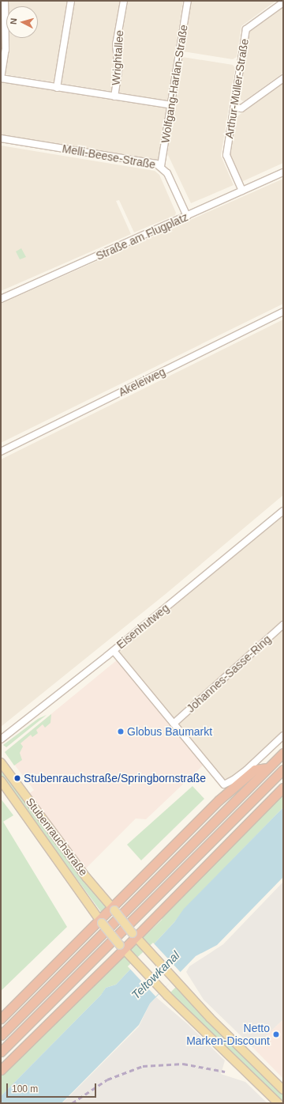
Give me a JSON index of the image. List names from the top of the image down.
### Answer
{
  "streets": {
    "main road": ["Stubenrauchstraße"],
    "street": [
      "Wrightallee",
      "Wolfgang-Harlan-Straße",
      "Arthur-Müller-Straße",
      "Melli-Beese-Straße",
      "Straße am Flugplatz",
      "Akeleiweg",
      "Eisenhutweg",
      "Johannes-Sasse-Ring"
    ]
  },
  "crossings": [
    ["Wrightallee", "Wolfgang-Harlan-Straße"],
    ["Wolfgang-Harlan-Straße", "Melli-Beese-Straße"],
    ["Arthur-Müller-Straße", "Straße am Flugplatz"],
    ["Melli-Beese-Straße", "Straße am Flugplatz"]
  ],
  "water": ["Teltowkanal"],
  "places": ["Globus Baumarkt", "Stubenrauchstraße/Springbornstraße", "Netto Marken-Discount"],
  "scale_bar": "100 m",
  "north": "left"
}
